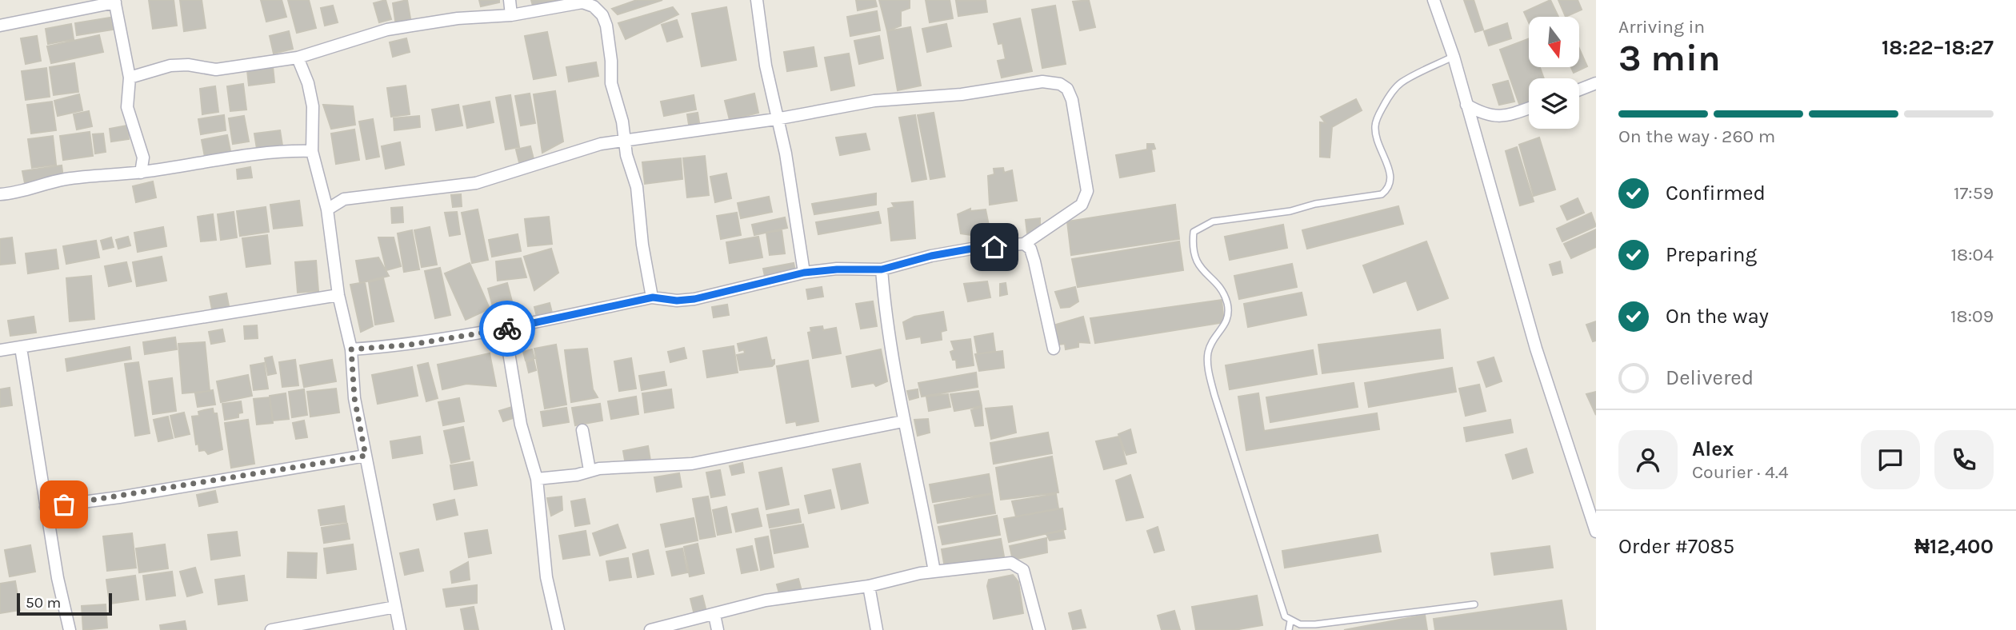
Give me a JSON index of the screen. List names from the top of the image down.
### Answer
{
  "scale_bar": "50 m",
  "north": "bottom",
  "page": {
    "heading": ["3 min", "Arriving in", "18:22–18:27"],
    "panel": [
      "Alex",
      "Courier · 4.4",
      "Order #7085",
      "₦12,400"
    ],
    "bar": "On the way · 260 m",
    "list": [
      ["Confirmed", "17:59"],
      ["Preparing", "18:04"],
      ["On the way", "18:09"],
      "Delivered"
    ],
    "scale": "50 m"
  }
}
